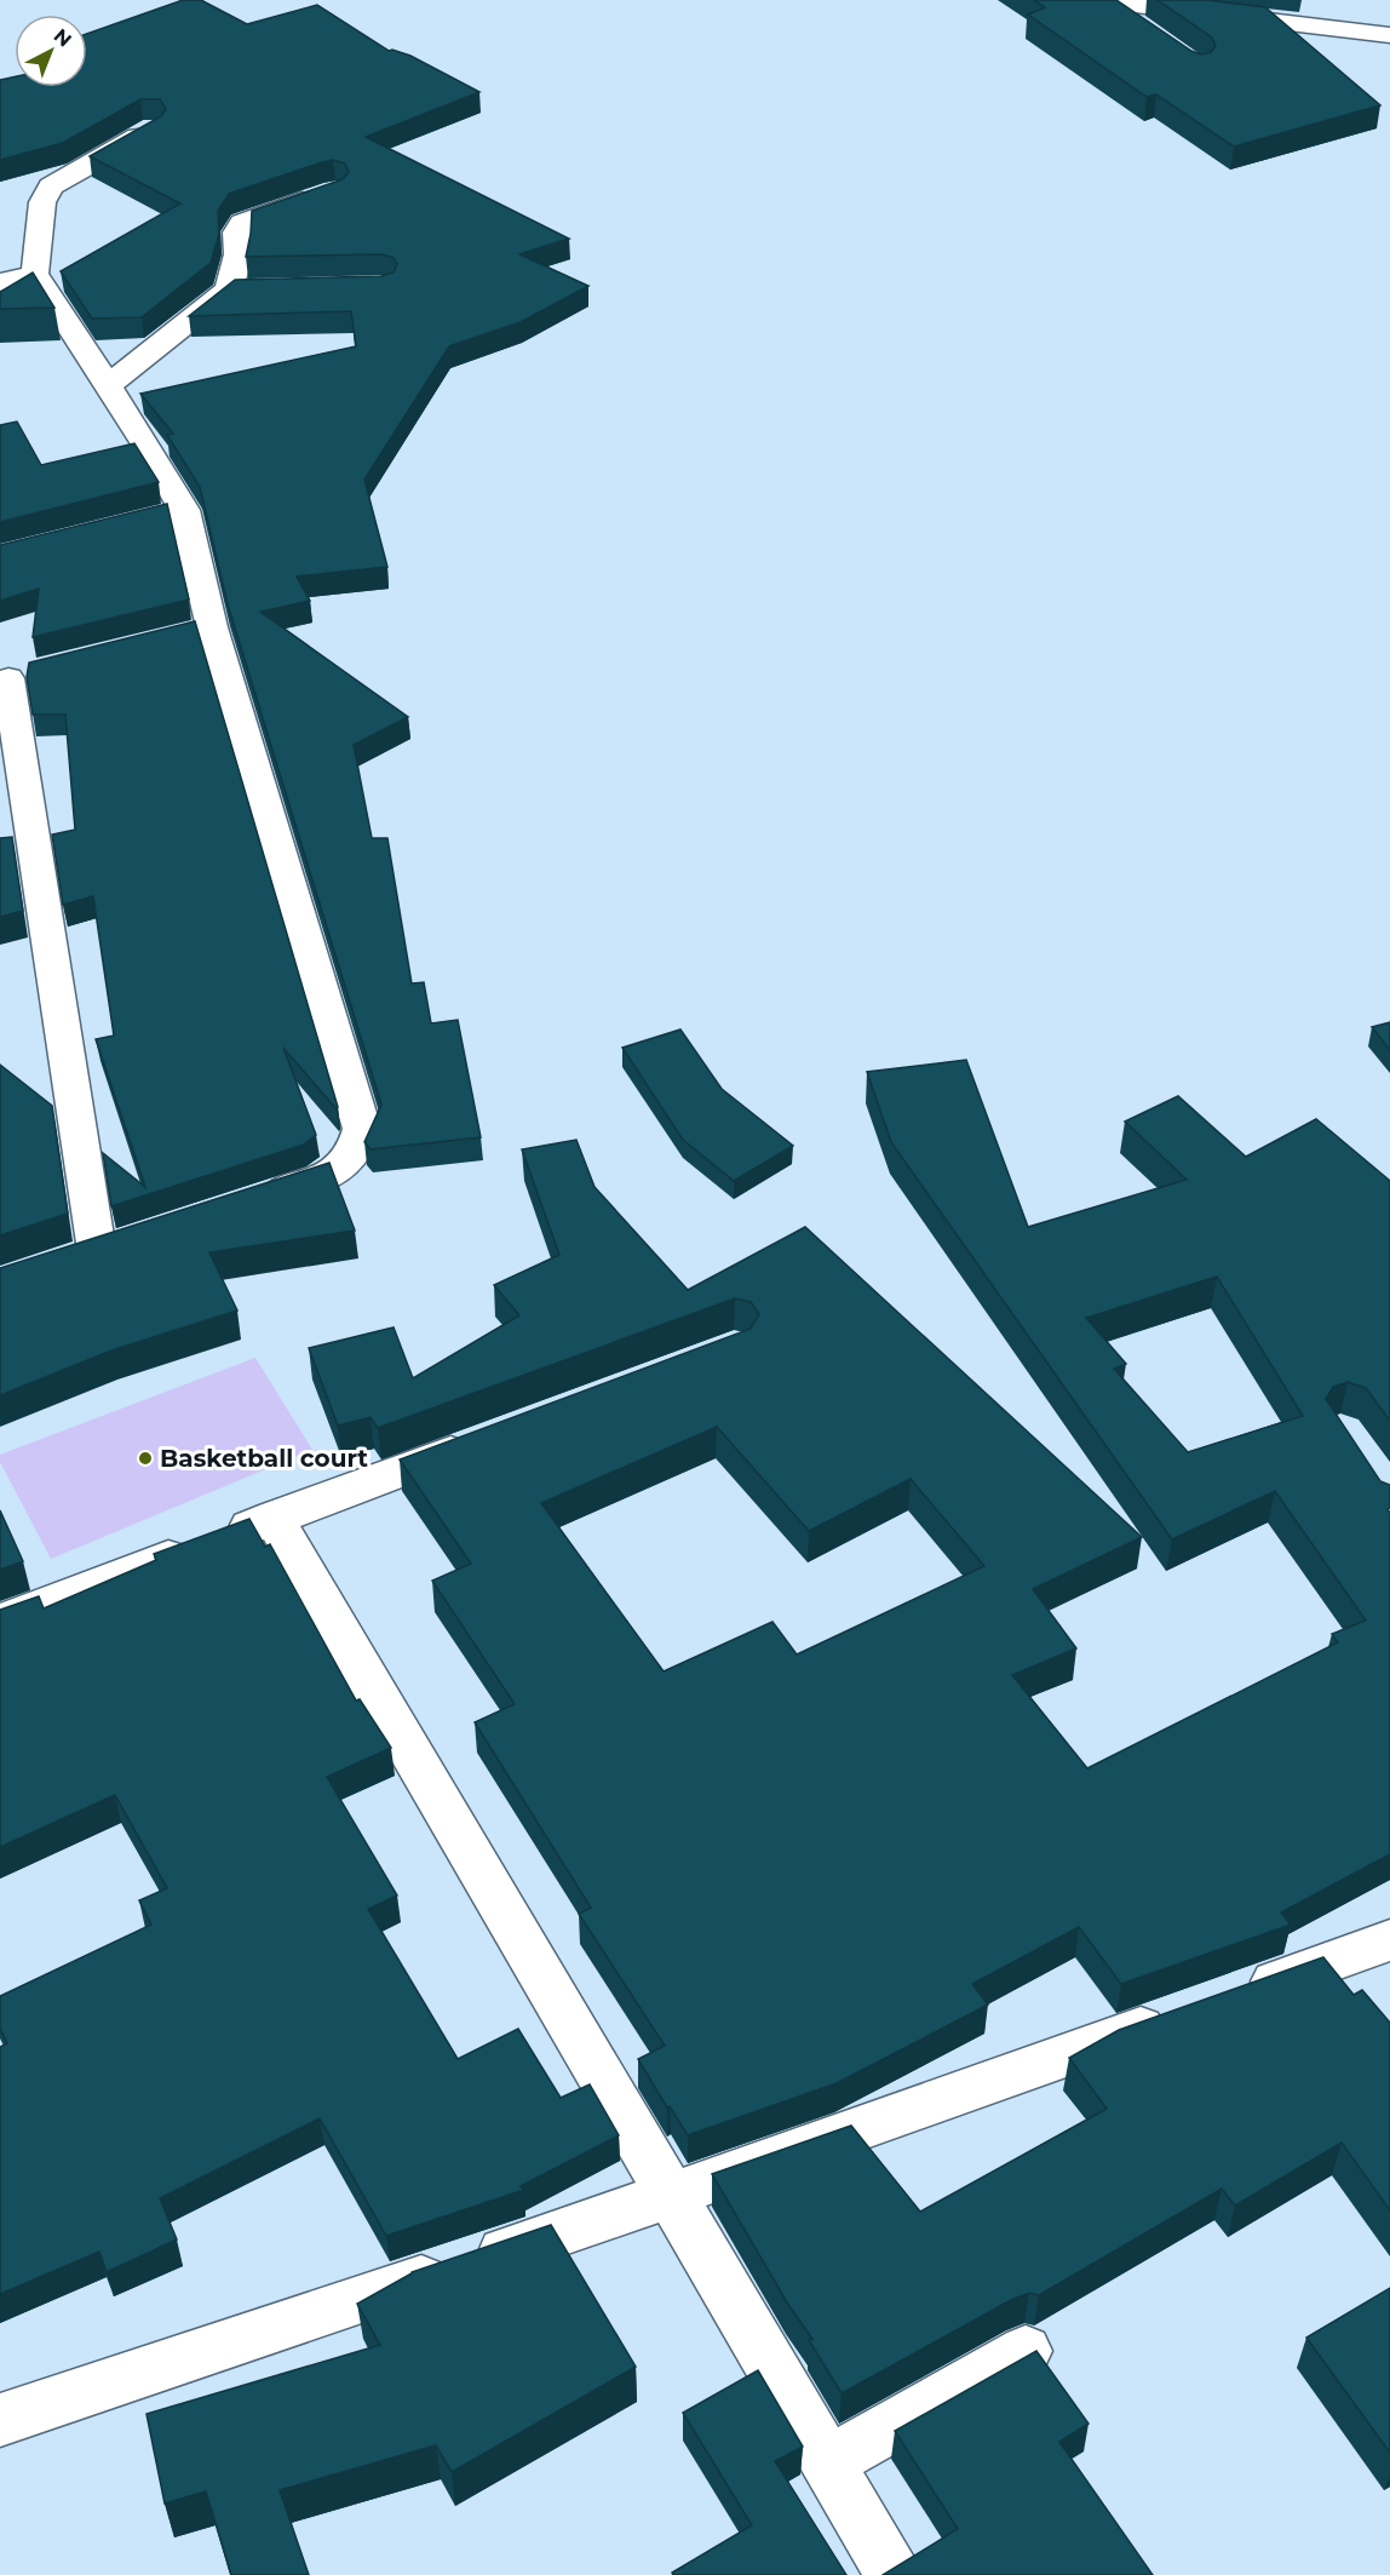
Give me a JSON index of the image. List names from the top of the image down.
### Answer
{
  "places": ["Basketball court"],
  "north": "top right"
}
